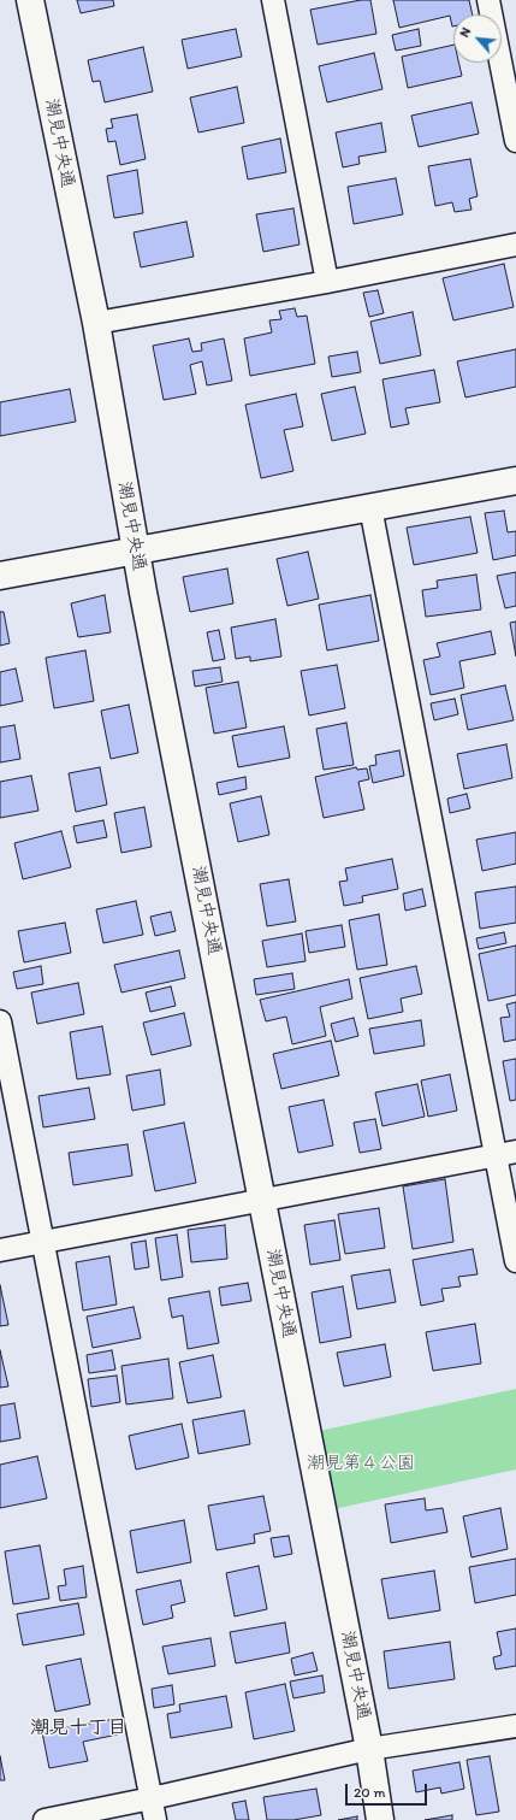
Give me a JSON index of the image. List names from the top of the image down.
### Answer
{
  "streets": {
    "street": ["潮見中央通"]
  },
  "districts": ["潮見十丁目"],
  "parks": ["潮見第４公園"],
  "scale_bar": "20 m",
  "north": "top left"
}
